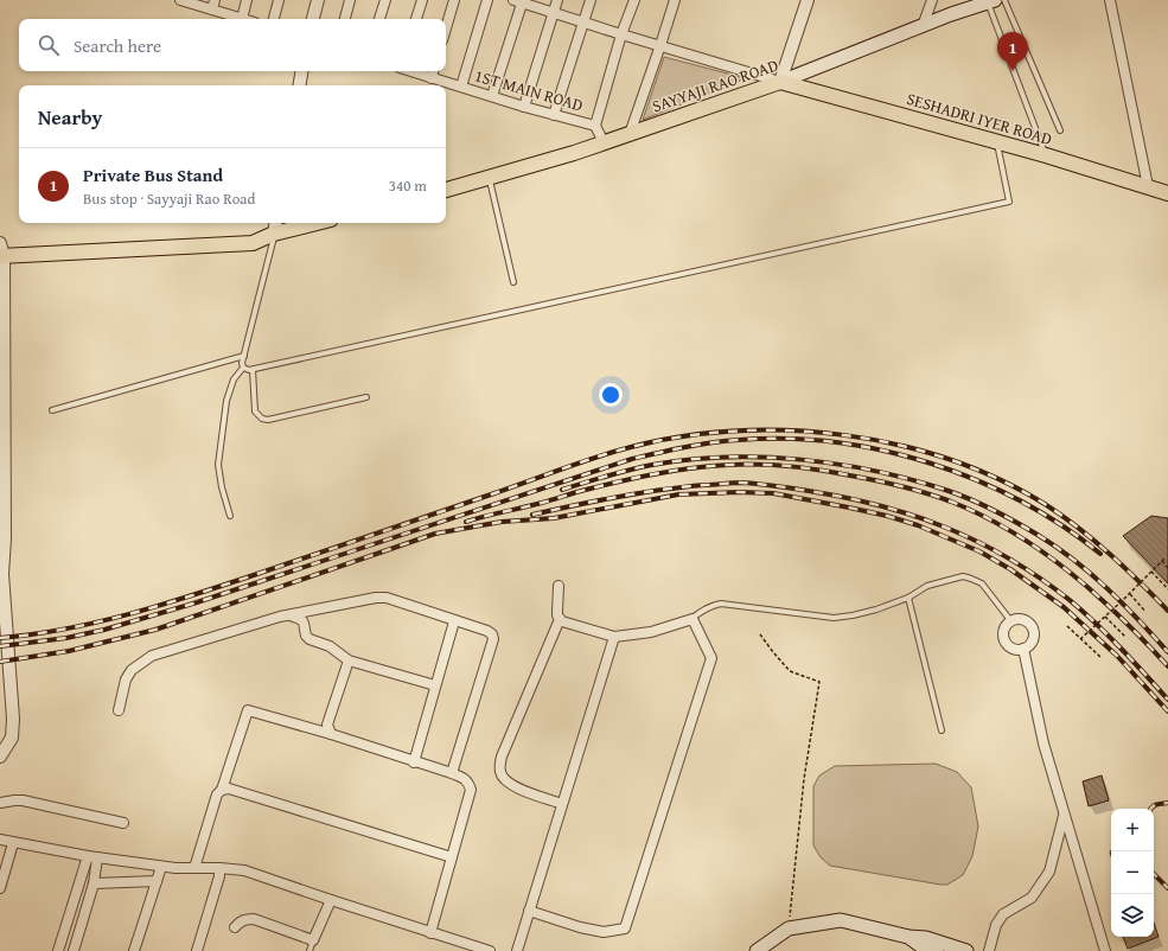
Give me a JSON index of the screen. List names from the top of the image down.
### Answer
{
  "streets": {
    "main road": ["SAYYAJI RAO ROAD", "SESHADRI IYER ROAD"],
    "street": ["1ST MAIN ROAD"]
  },
  "crossings": [
    ["SAYYAJI RAO ROAD", "SESHADRI IYER ROAD"]
  ],
  "page": {
    "search": "Search here",
    "pins": "1",
    "heading": "Nearby",
    "list": [
      {
        "mark": "1",
        "name": "Private Bus Stand",
        "note": "Bus stop · Sayyaji Rao Road",
        "value": "340 m"
      }
    ],
    "map_buttons": ["+", "−"]
  }
}
